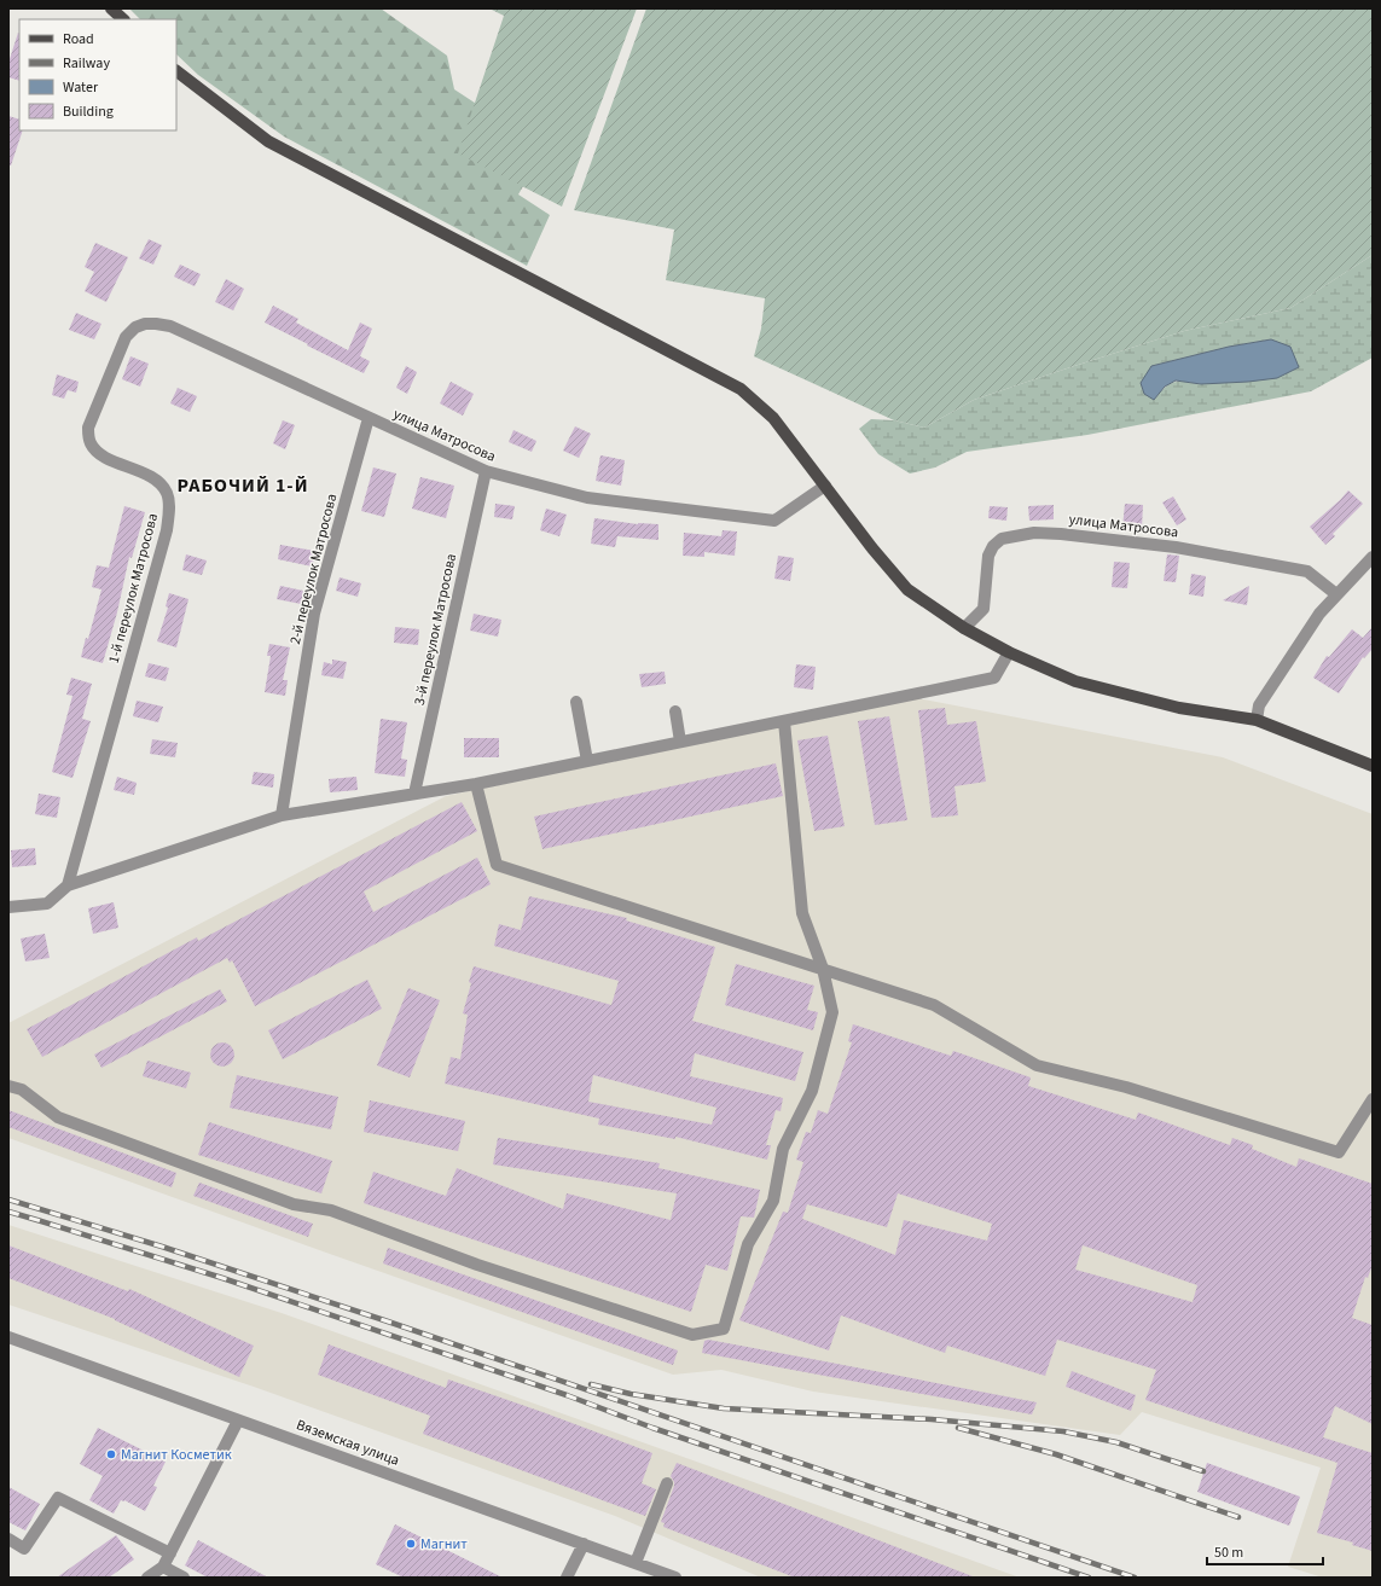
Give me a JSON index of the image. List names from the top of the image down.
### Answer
{
  "streets": {
    "street": [
      "улица Матросова",
      "2-й переулок Матросова",
      "1-й переулок Матросова",
      "3-й переулок Матросова",
      "Вяземская улица"
    ]
  },
  "crossings": [
    ["улица Матросова", "2-й переулок Матросова"],
    ["улица Матросова", "1-й переулок Матросова"],
    ["улица Матросова", "3-й переулок Матросова"]
  ],
  "districts": ["РАБОЧИЙ 1‑Й"],
  "places": ["Магнит Косметик", "Магнит"],
  "legend": [
    "Road",
    "Railway",
    "Water",
    "Building"
  ],
  "scale_bar": "50 m"
}
